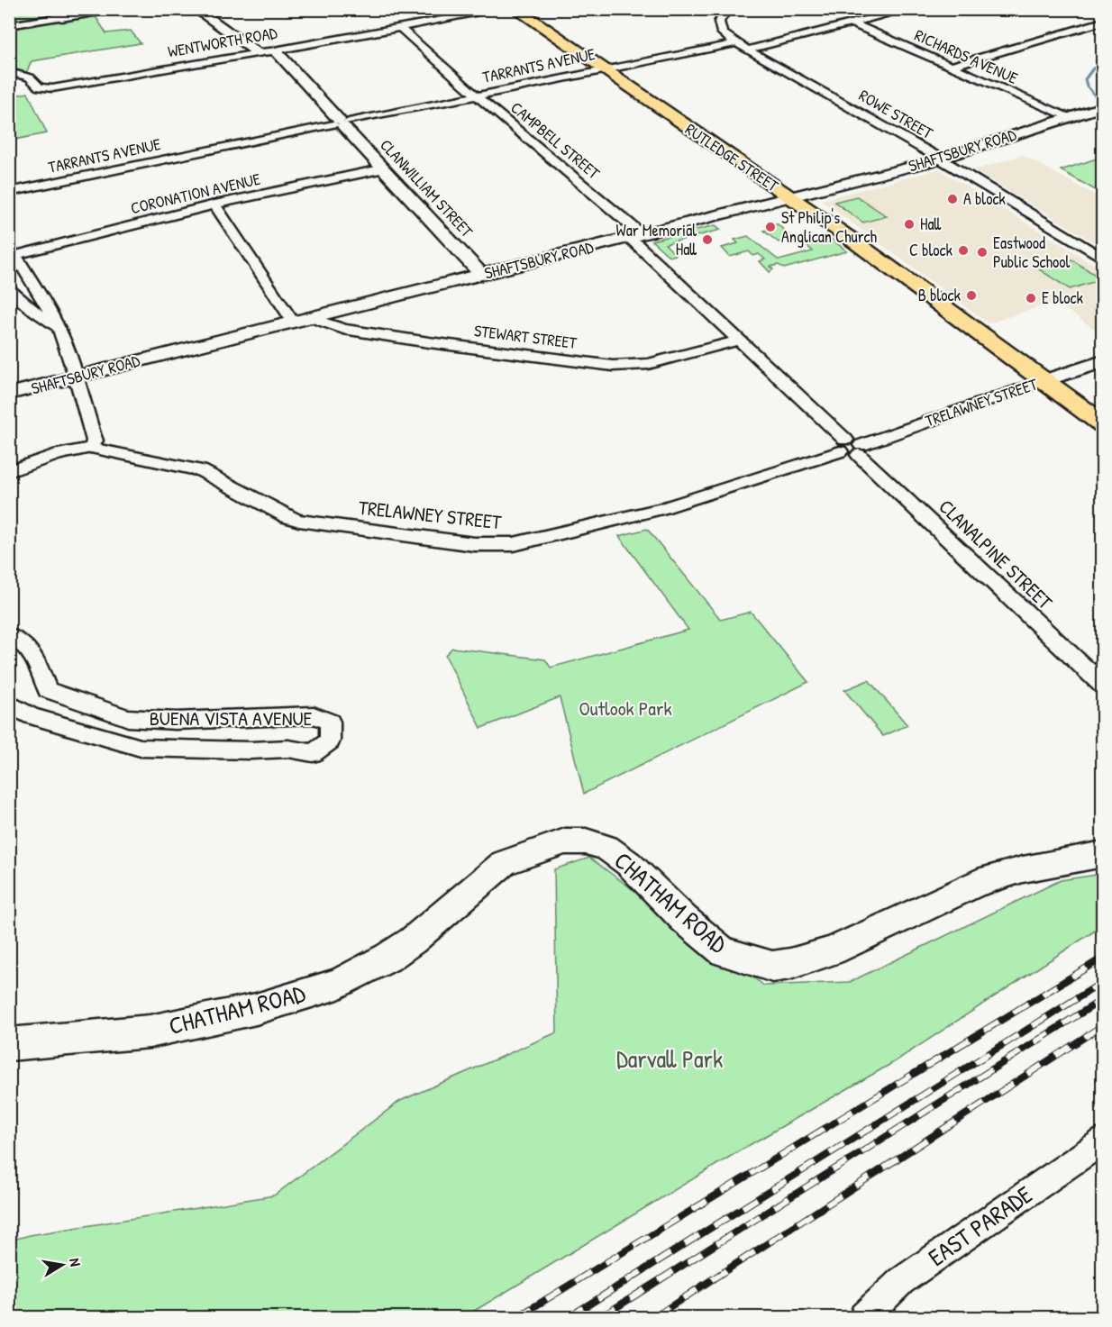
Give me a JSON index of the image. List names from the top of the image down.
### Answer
{
  "streets": {
    "main road": ["RUTLEDGE STREET"],
    "street": [
      "WENTWORTH ROAD",
      "RICHARDS AVENUE",
      "TARRANTS AVENUE",
      "ROWE STREET",
      "CAMPBELL STREET",
      "SHAFTSBURY ROAD",
      "CLANWILLIAM STREET",
      "CORONATION AVENUE",
      "STEWART STREET",
      "TRELAWNEY STREET",
      "CLANALPINE STREET",
      "BUENA VISTA AVENUE",
      "CHATHAM ROAD",
      "EAST PARADE"
    ]
  },
  "crossings": [
    ["WENTWORTH ROAD", "CAMPBELL STREET"],
    ["WENTWORTH ROAD", "CLANWILLIAM STREET"],
    ["RICHARDS AVENUE", "SHAFTSBURY ROAD"],
    ["TARRANTS AVENUE", "ROWE STREET"],
    ["TARRANTS AVENUE", "CAMPBELL STREET"],
    ["TARRANTS AVENUE", "RUTLEDGE STREET"],
    ["TARRANTS AVENUE", "CLANWILLIAM STREET"],
    ["ROWE STREET", "SHAFTSBURY ROAD"],
    ["CAMPBELL STREET", "SHAFTSBURY ROAD"],
    ["SHAFTSBURY ROAD", "RUTLEDGE STREET"],
    ["SHAFTSBURY ROAD", "CLANWILLIAM STREET"],
    ["SHAFTSBURY ROAD", "STEWART STREET"],
    ["RUTLEDGE STREET", "TRELAWNEY STREET"],
    ["CLANWILLIAM STREET", "CORONATION AVENUE"],
    ["TRELAWNEY STREET", "CLANALPINE STREET"]
  ],
  "parks": ["Outlook Park", "Darvall Park"],
  "places": [
    "A block",
    "Hall",
    "St Philip's Anglican Church",
    "War Memorial Hall",
    "C block",
    "Eastwood Public School",
    "B block",
    "E block"
  ],
  "north": "right"
}
